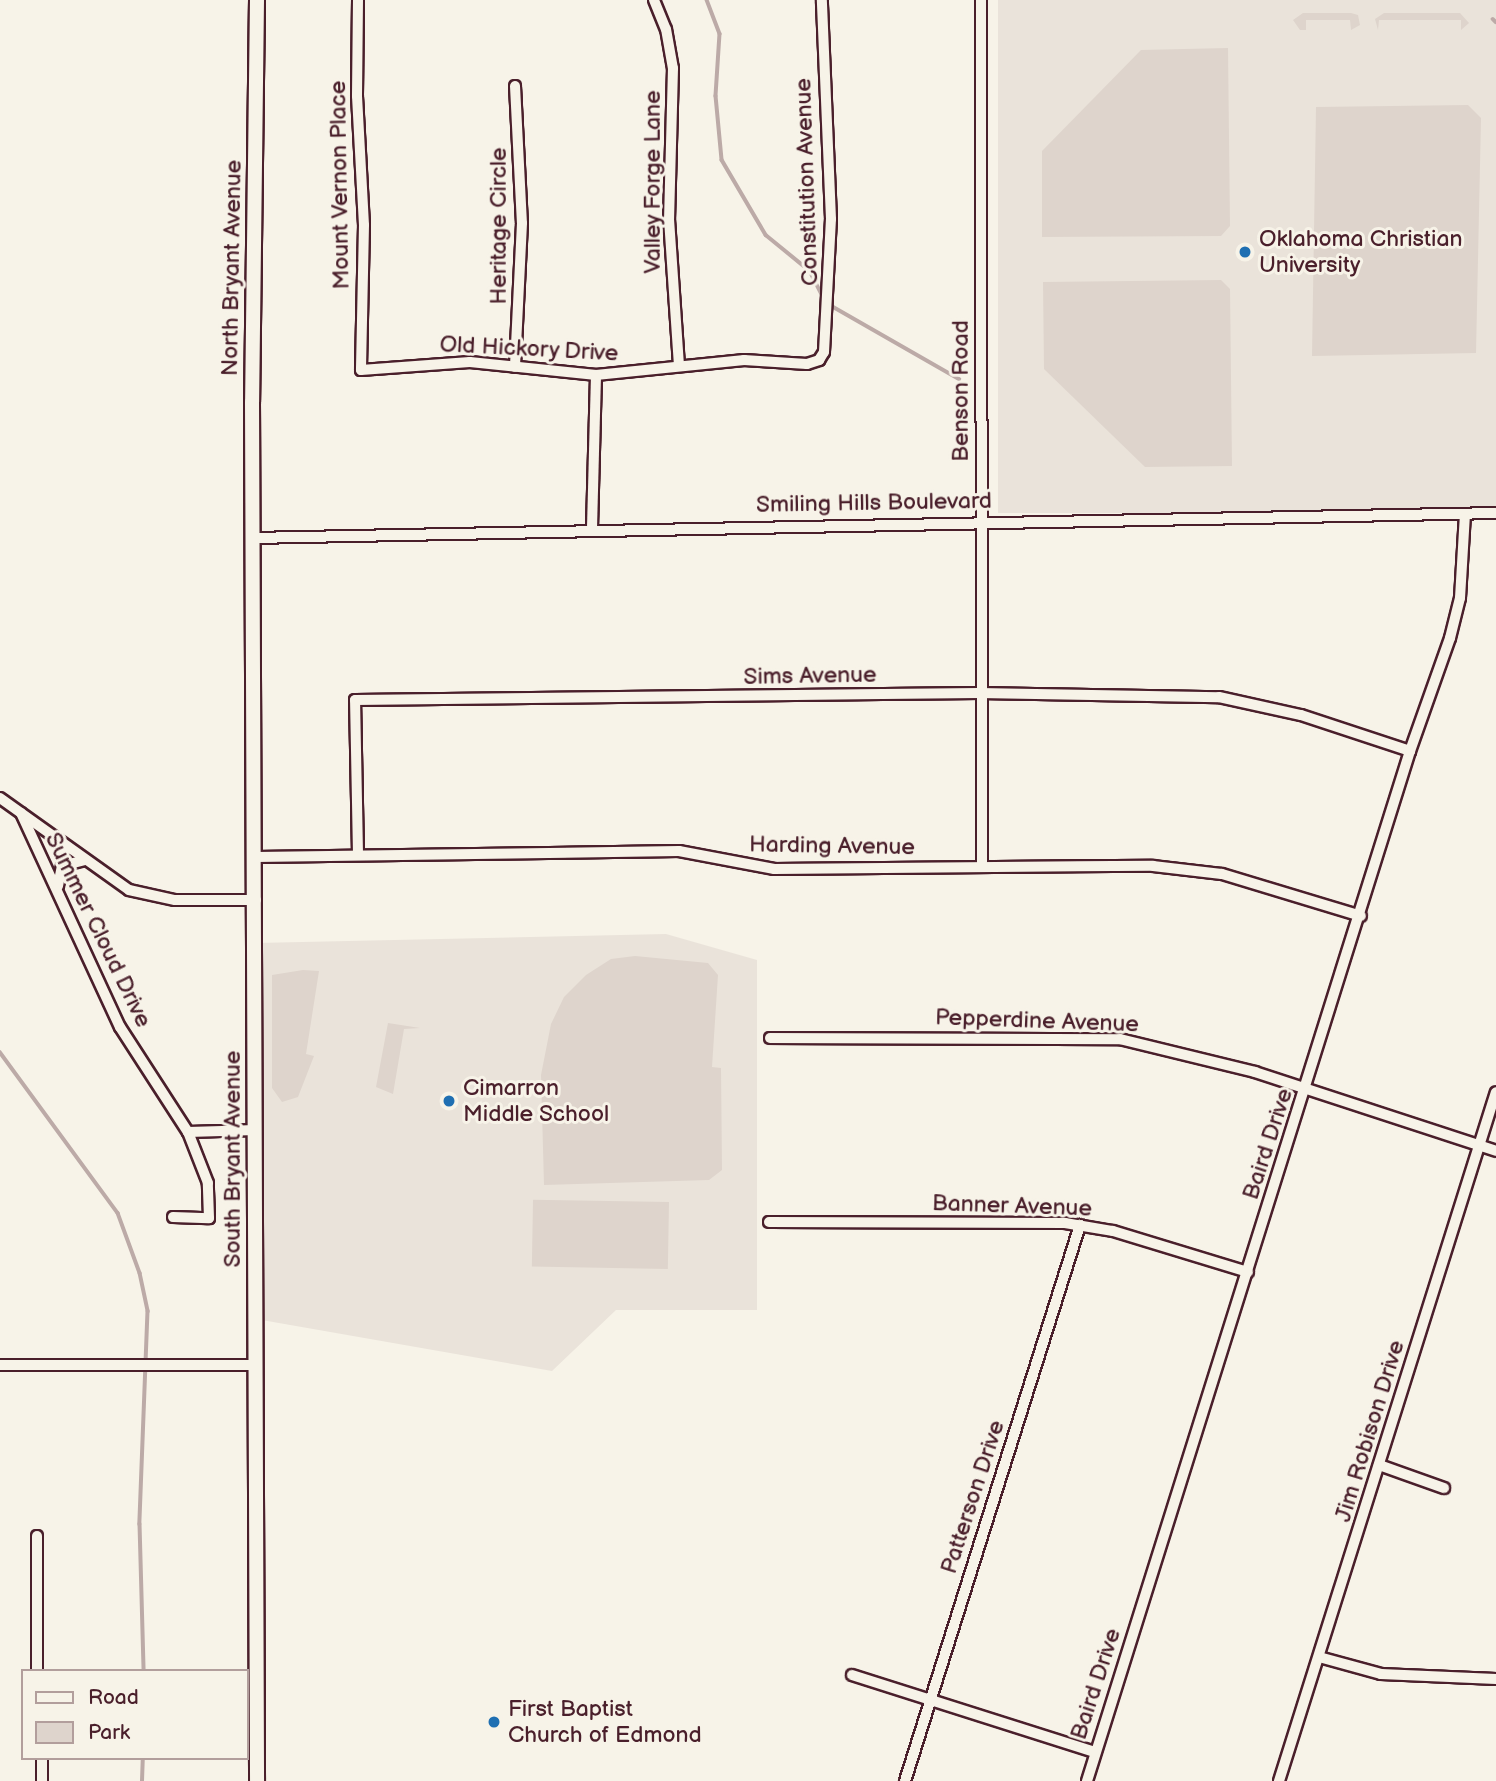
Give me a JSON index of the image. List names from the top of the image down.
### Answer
{
  "streets": {
    "street": [
      "Valley Forge Lane",
      "Constitution Avenue",
      "Mount Vernon Place",
      "Heritage Circle",
      "North Bryant Avenue",
      "Old Hickory Drive",
      "Benson Road",
      "Smiling Hills Boulevard",
      "Sims Avenue",
      "Harding Avenue",
      "Summer Cloud Drive",
      "Pepperdine Avenue",
      "Baird Drive",
      "South Bryant Avenue",
      "Banner Avenue",
      "Jim Robison Drive",
      "Patterson Drive"
    ]
  },
  "crossings": [
    ["Valley Forge Lane", "Old Hickory Drive"],
    ["Constitution Avenue", "Old Hickory Drive"],
    ["Mount Vernon Place", "Old Hickory Drive"],
    ["Heritage Circle", "Old Hickory Drive"],
    ["North Bryant Avenue", "Smiling Hills Boulevard"],
    ["North Bryant Avenue", "South Bryant Avenue"],
    ["Benson Road", "Smiling Hills Boulevard"],
    ["Benson Road", "Sims Avenue"],
    ["Benson Road", "Harding Avenue"],
    ["Smiling Hills Boulevard", "Baird Drive"],
    ["Smiling Hills Boulevard", "South Bryant Avenue"],
    ["Sims Avenue", "Harding Avenue"],
    ["Sims Avenue", "Baird Drive"],
    ["Harding Avenue", "Baird Drive"],
    ["Harding Avenue", "South Bryant Avenue"],
    ["Pepperdine Avenue", "Baird Drive"],
    ["Pepperdine Avenue", "Jim Robison Drive"],
    ["Baird Drive", "Banner Avenue"],
    ["Banner Avenue", "Patterson Drive"]
  ],
  "places": ["Oklahoma Christian University", "Cimarron Middle School", "First Baptist Church of Edmond"],
  "legend": ["Road", "Park"]
}
